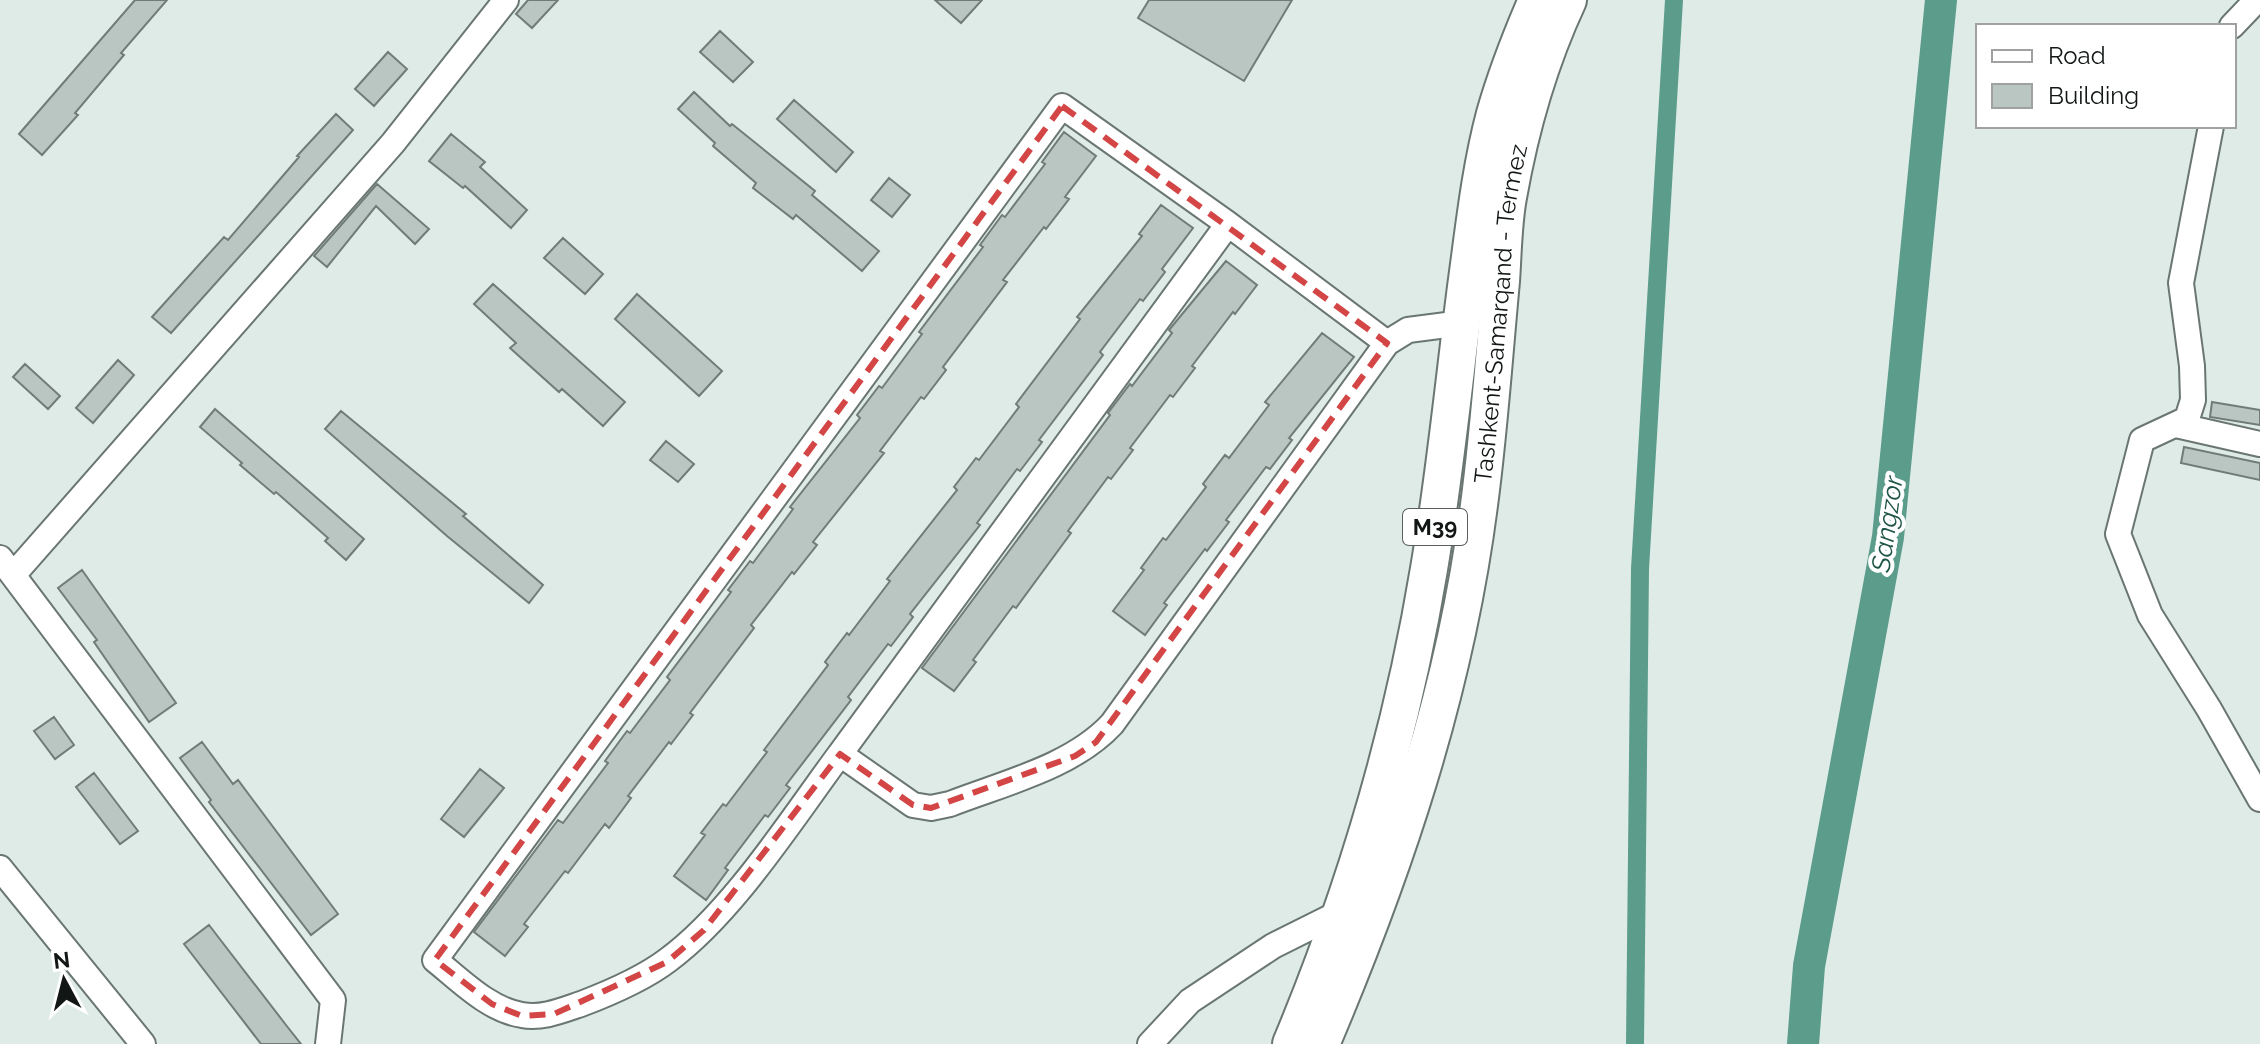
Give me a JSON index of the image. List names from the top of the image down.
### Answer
{
  "streets": {
    "highway": ["Tashkent-Samarqand - Termez", "M39"]
  },
  "water": ["Sangzor"],
  "legend": ["Road", "Building"],
  "north": "top"
}
